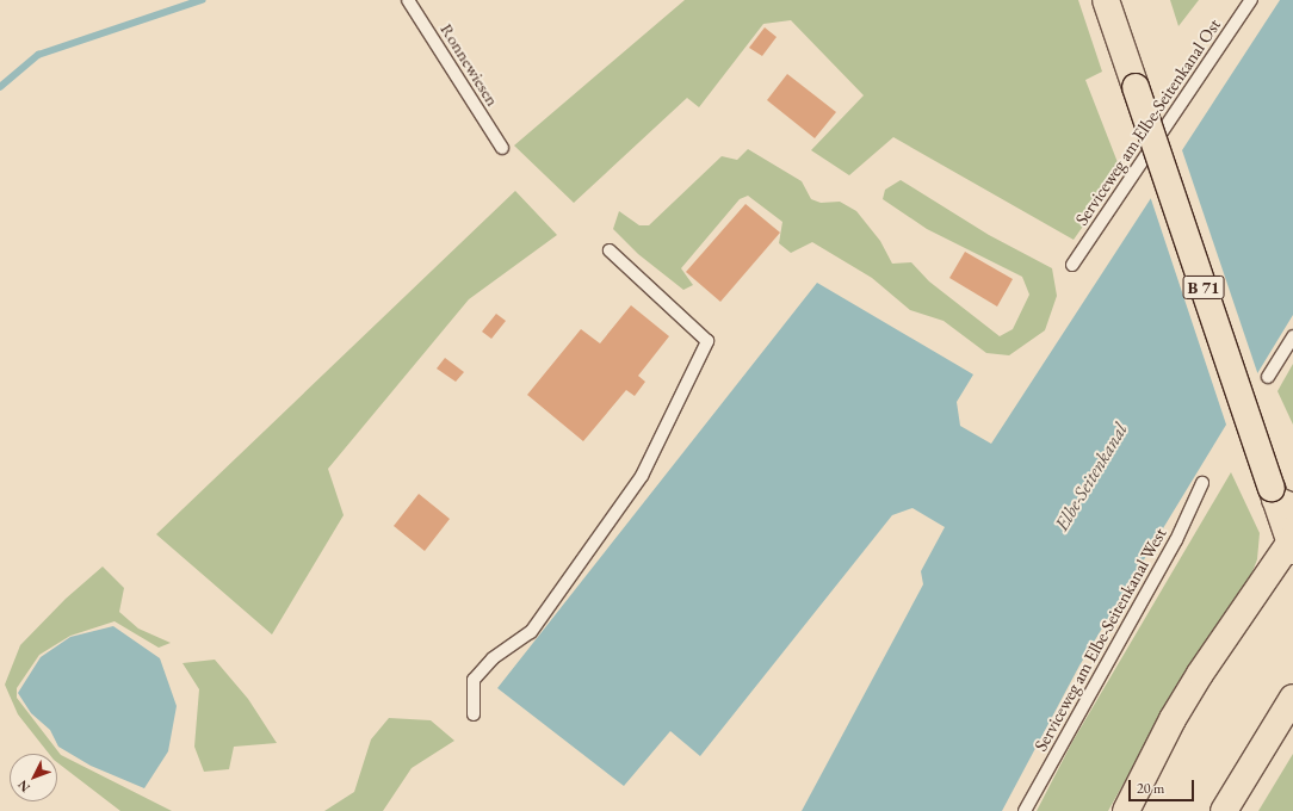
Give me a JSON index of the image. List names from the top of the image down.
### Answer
{
  "streets": {
    "main road": ["B 71"],
    "lane": ["Ronnewiesen", "Serviceweg am Elbe-Seitenkanal Ost", "Serviceweg am Elbe-Seitenkanal West"]
  },
  "water": ["Elbe-Seitenkanal"],
  "scale_bar": "20 m",
  "north": "bottom left"
}
